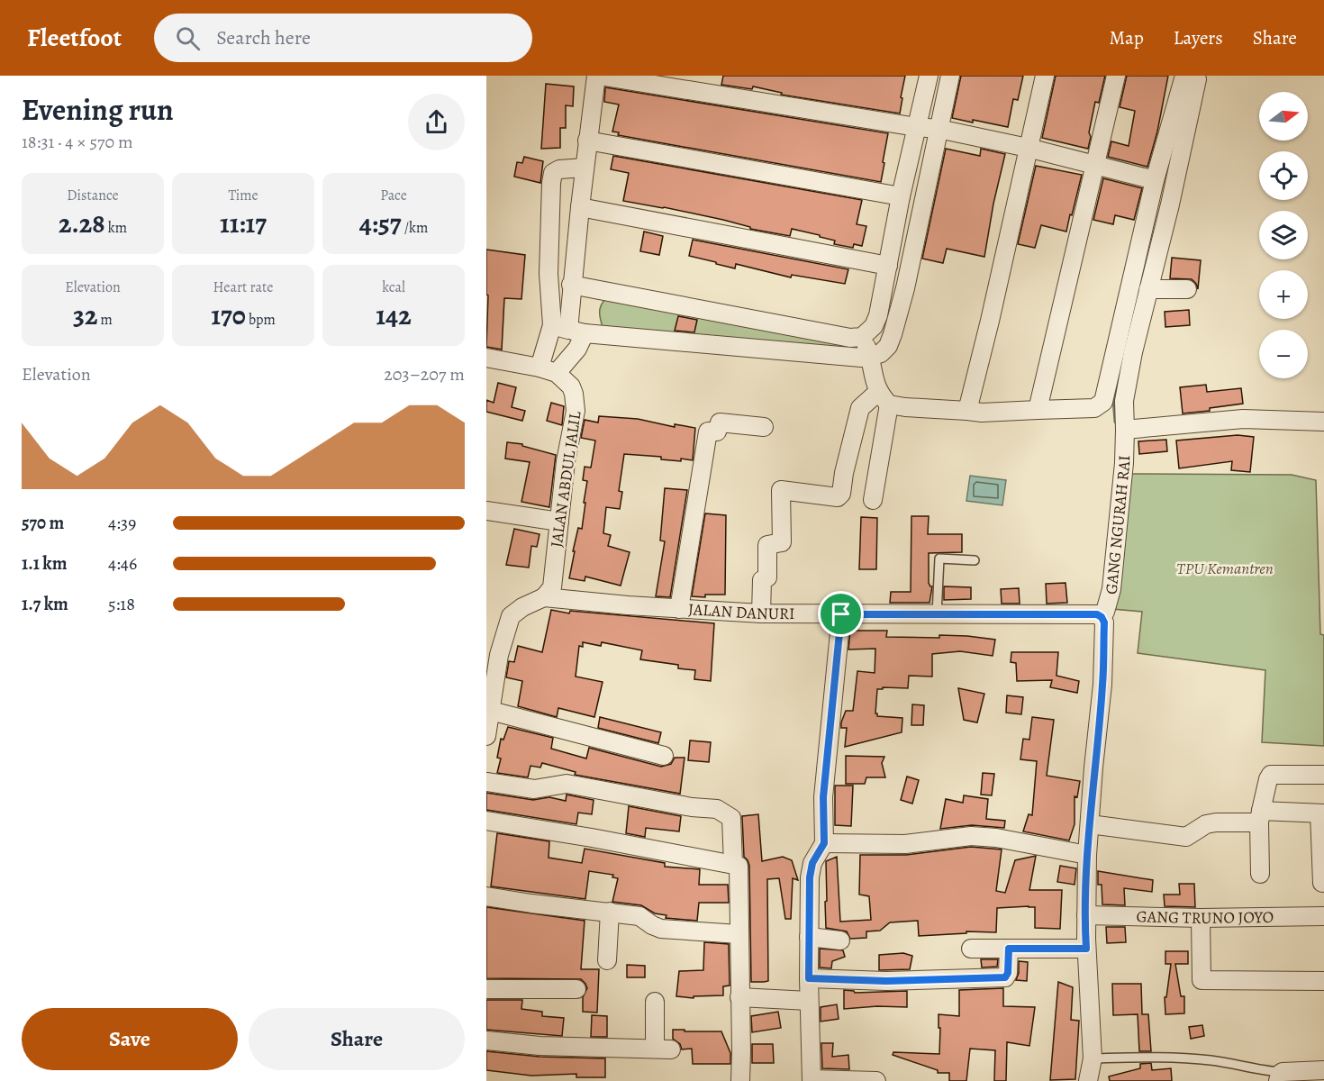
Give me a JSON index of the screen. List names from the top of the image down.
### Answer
{
  "streets": {
    "street": [
      "JALAN ABDUL JALIL",
      "GANG NGURAH RAI",
      "JALAN DANURI",
      "GANG TRUNO JOYO"
    ]
  },
  "crossings": [
    ["JALAN ABDUL JALIL", "JALAN DANURI"],
    ["GANG NGURAH RAI", "JALAN DANURI"]
  ],
  "parks": ["TPU Kemantren"],
  "north": "right",
  "page": {
    "header": "Fleetfoot",
    "search": "Search here",
    "nav": ["Map", "Layers", "Share"],
    "heading": ["Evening run", "18:31 · 4 × 570 m"],
    "map_buttons": ["+", "−"],
    "stats": [
      ["Distance", "2.28 km"],
      ["Time", "11:17"],
      ["Pace", "4:57 /km"],
      ["Elevation", "32 m"],
      ["Heart rate", "170 bpm"],
      ["kcal", "142"]
    ],
    "chart": ["Elevation", "203–207 m"],
    "list": [
      {
        "name": "570 m",
        "note": "4:39"
      },
      {
        "name": "1.1 km",
        "note": "4:46"
      },
      {
        "name": "1.7 km",
        "note": "5:18"
      }
    ],
    "buttons": ["Save", "Share"]
  }
}
